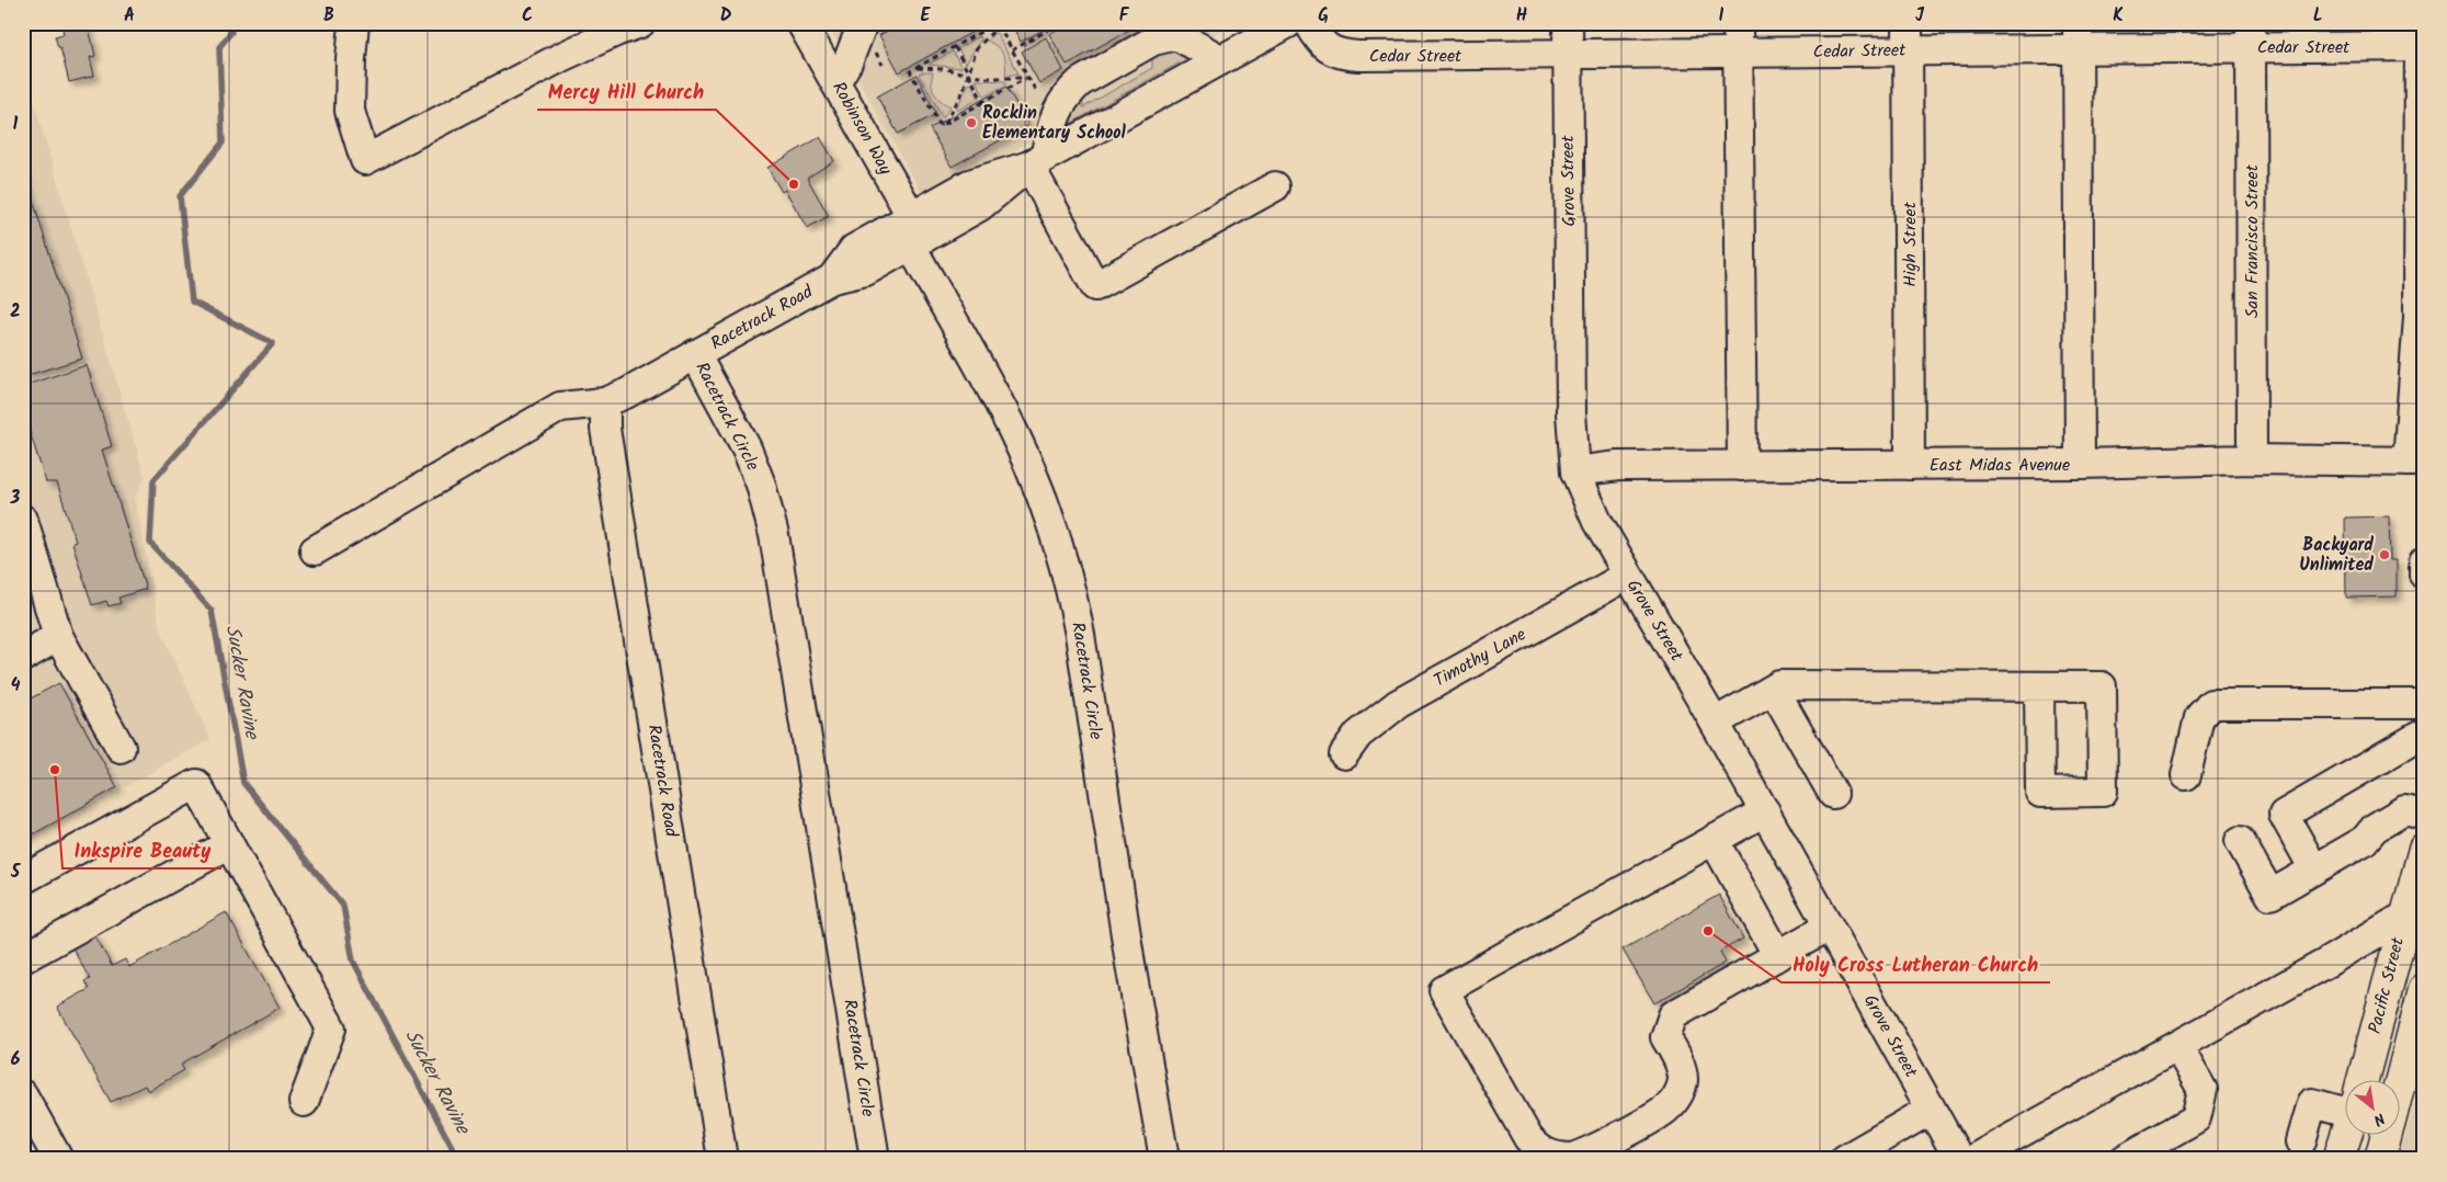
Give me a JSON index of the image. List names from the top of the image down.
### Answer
{
  "streets": {
    "main road": ["Pacific Street"],
    "street": [
      "Cedar Street",
      "Robinson Way",
      "Grove Street",
      "San Francisco Street",
      "High Street",
      "Racetrack Road",
      "Racetrack Circle",
      "East Midas Avenue",
      "Timothy Lane"
    ]
  },
  "crossings": [
    ["Cedar Street", "Grove Street"],
    ["Cedar Street", "San Francisco Street"],
    ["Cedar Street", "High Street"],
    ["Robinson Way", "Racetrack Road"],
    ["Robinson Way", "Racetrack Circle"],
    ["Grove Street", "East Midas Avenue"],
    ["Grove Street", "Timothy Lane"],
    ["San Francisco Street", "East Midas Avenue"],
    ["High Street", "East Midas Avenue"],
    ["Racetrack Road", "Racetrack Circle"]
  ],
  "water": ["Sucker Ravine"],
  "places": [
    "Rocklin Elementary School",
    "Mercy Hill Church",
    "Backyard Unlimited",
    "Inkspire Beauty",
    "Holy Cross Lutheran Church"
  ],
  "north": "bottom right",
  "grid": {
    "columns": [
      "A",
      "B",
      "C",
      "D",
      "E",
      "F",
      "G",
      "H",
      "I",
      "J",
      "K",
      "L"
    ],
    "rows": [
      "1",
      "2",
      "3",
      "4",
      "5",
      "6"
    ]
  }
}
